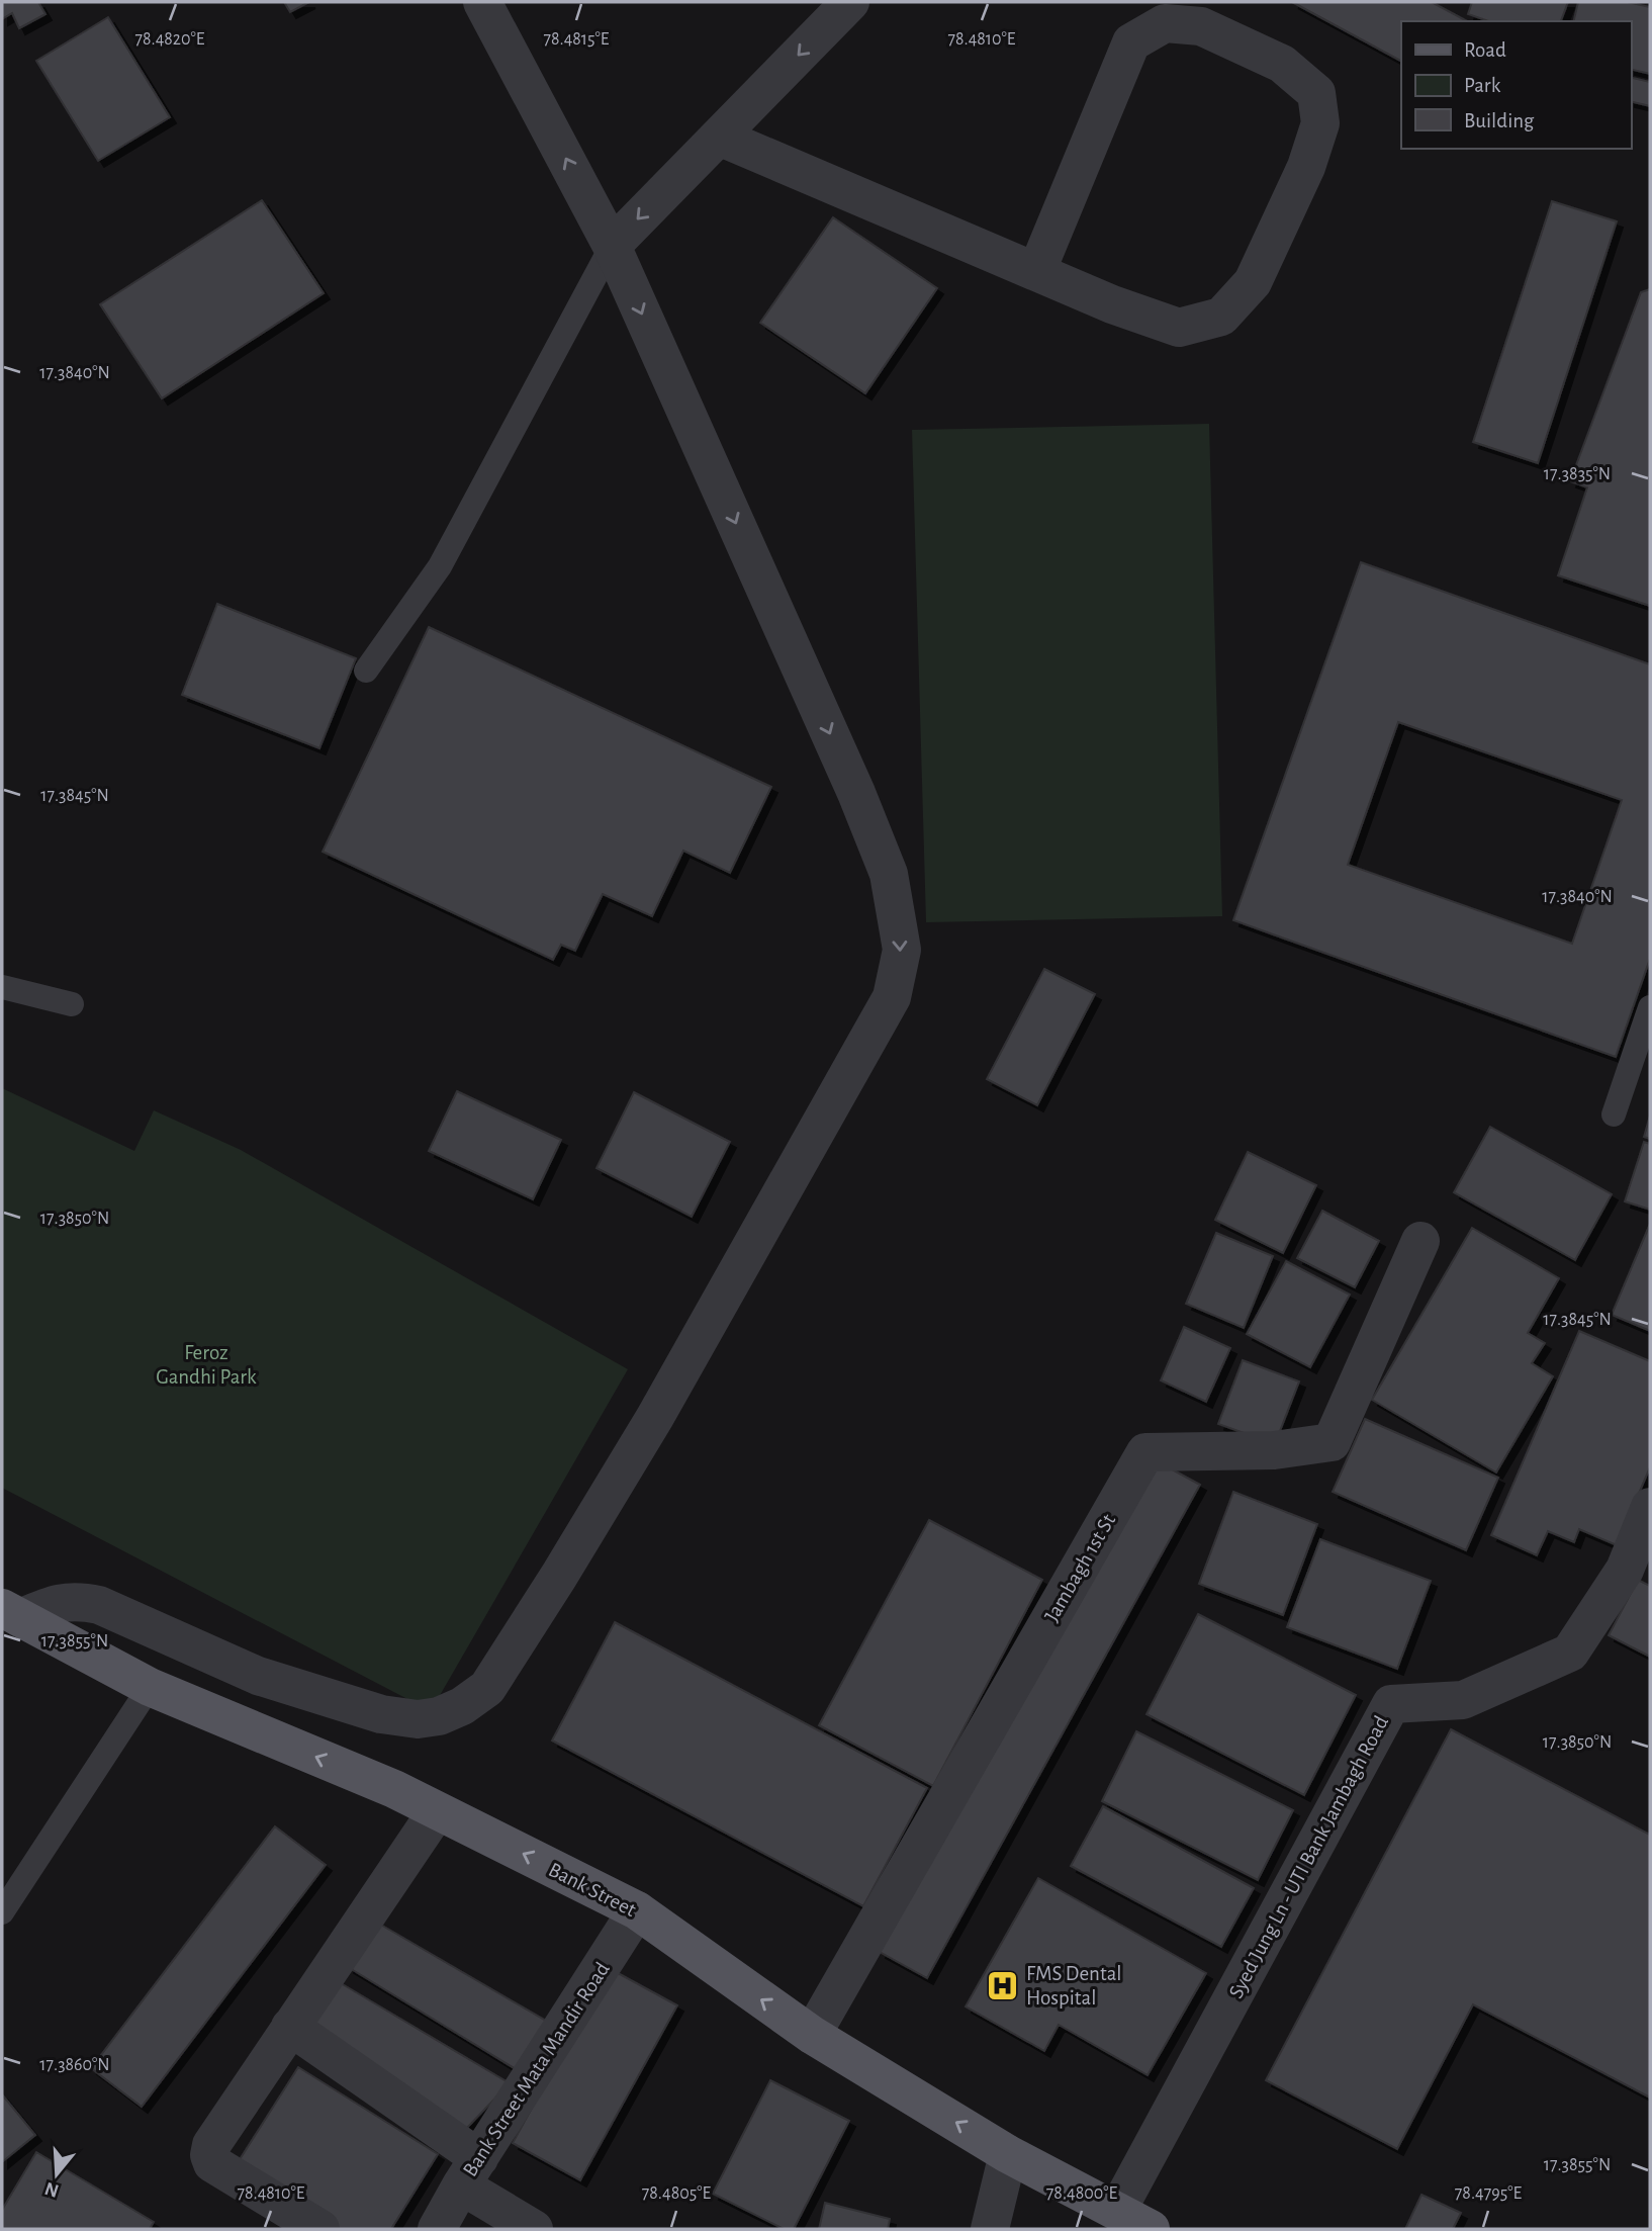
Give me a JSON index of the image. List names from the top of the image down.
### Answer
{
  "streets": {
    "main road": ["Bank Street"],
    "street": ["Jambagh 1st St", "Syed Jung Ln - UTI Bank Jambagh Road", "Bank Street Mata Mandir Road"]
  },
  "crossings": [
    ["Jambagh 1st St", "Bank Street"],
    ["Syed Jung Ln - UTI Bank Jambagh Road", "Bank Street"],
    ["Bank Street", "Bank Street Mata Mandir Road"]
  ],
  "one_way": ["Bank Street"],
  "parks": ["Feroz Gandhi Park"],
  "places": {
    "hospital": ["FMS Dental Hospital"]
  },
  "legend": ["Road", "Park", "Building"],
  "north": "bottom",
  "coordinates": [
    "78.4820°E",
    "78.4815°E",
    "78.4810°E",
    "17.3840°N",
    "17.3835°N",
    "17.3845°N",
    "17.3850°N",
    "17.3855°N",
    "17.3860°N",
    "78.4805°E",
    "78.4800°E",
    "78.4795°E"
  ]
}
